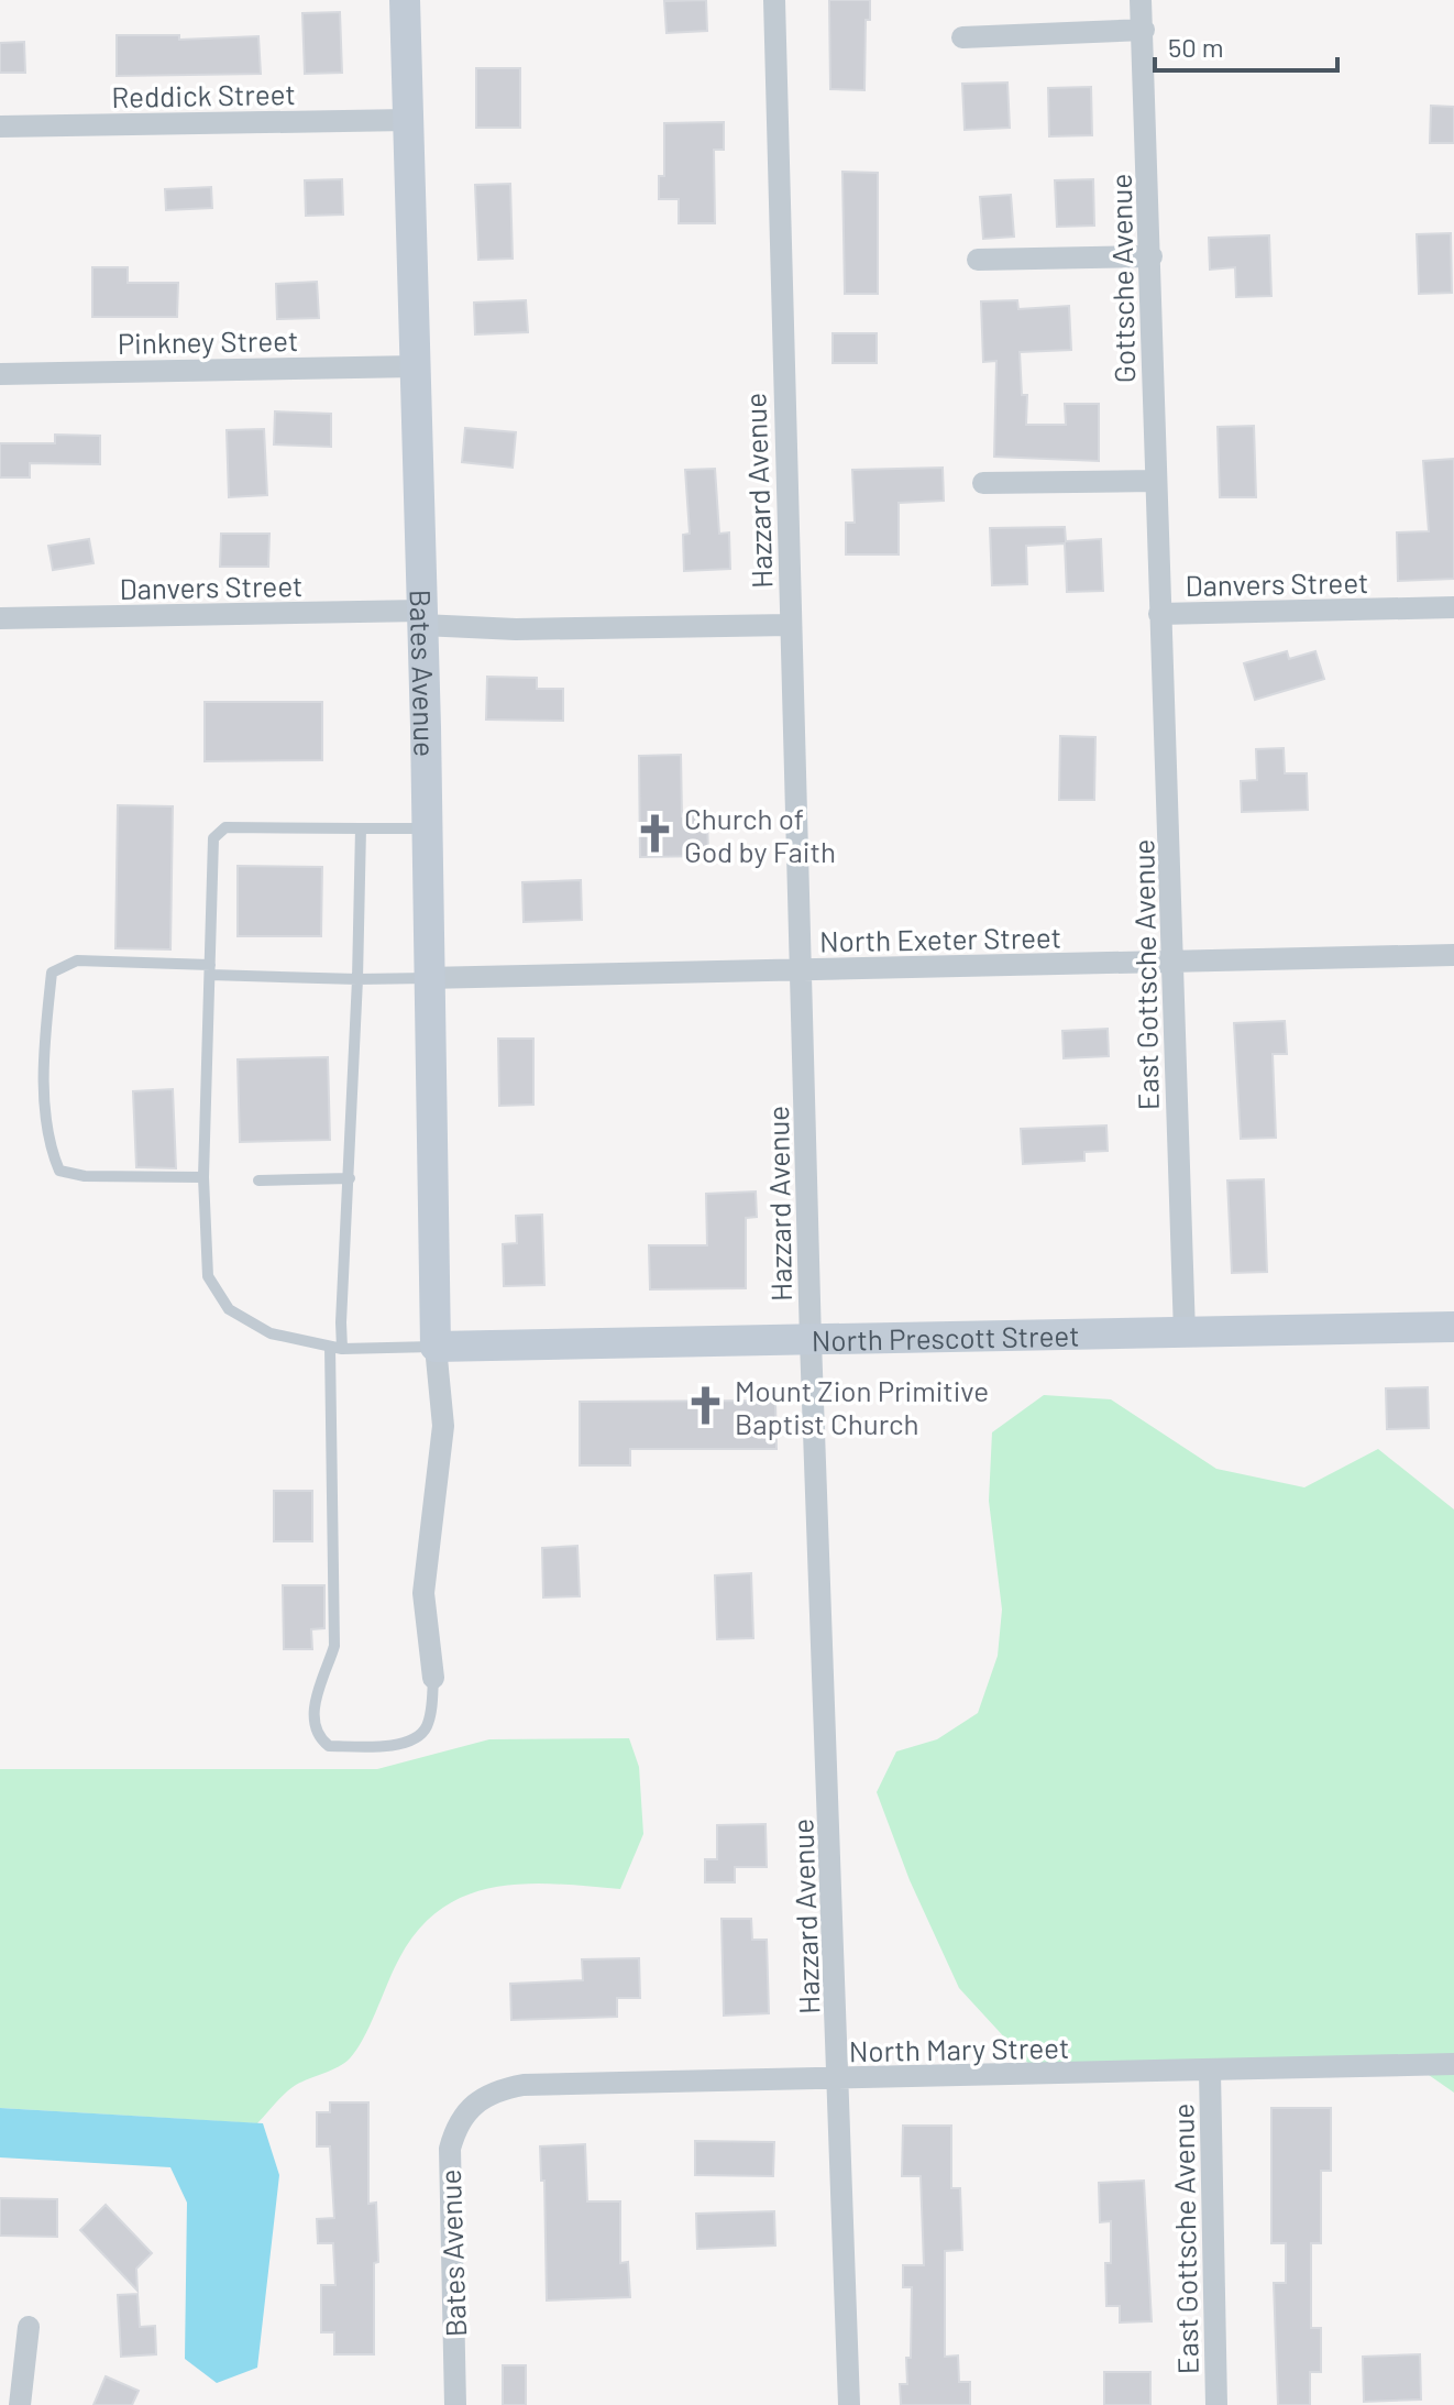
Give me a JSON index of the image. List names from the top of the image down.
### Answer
{
  "streets": {
    "street": [
      "Reddick Street",
      "Gottsche Avenue",
      "Pinkney Street",
      "Hazzard Avenue",
      "Danvers Street",
      "Bates Avenue",
      "North Exeter Street",
      "East Gottsche Avenue",
      "North Prescott Street",
      "North Mary Street"
    ]
  },
  "crossings": [
    ["Reddick Street", "Bates Avenue"],
    ["Gottsche Avenue", "Danvers Street"],
    ["Pinkney Street", "Bates Avenue"],
    ["Hazzard Avenue", "Danvers Street"],
    ["Hazzard Avenue", "North Exeter Street"],
    ["Hazzard Avenue", "North Prescott Street"],
    ["Hazzard Avenue", "North Mary Street"],
    ["Danvers Street", "Bates Avenue"],
    ["Danvers Street", "East Gottsche Avenue"],
    ["Bates Avenue", "North Exeter Street"],
    ["Bates Avenue", "North Prescott Street"],
    ["Bates Avenue", "North Mary Street"],
    ["North Exeter Street", "East Gottsche Avenue"],
    ["East Gottsche Avenue", "North Prescott Street"],
    ["East Gottsche Avenue", "North Mary Street"]
  ],
  "places": {
    "church": ["Church of God by Faith", "Mount Zion Primitive Baptist Church"]
  },
  "scale_bar": "50 m"
}
